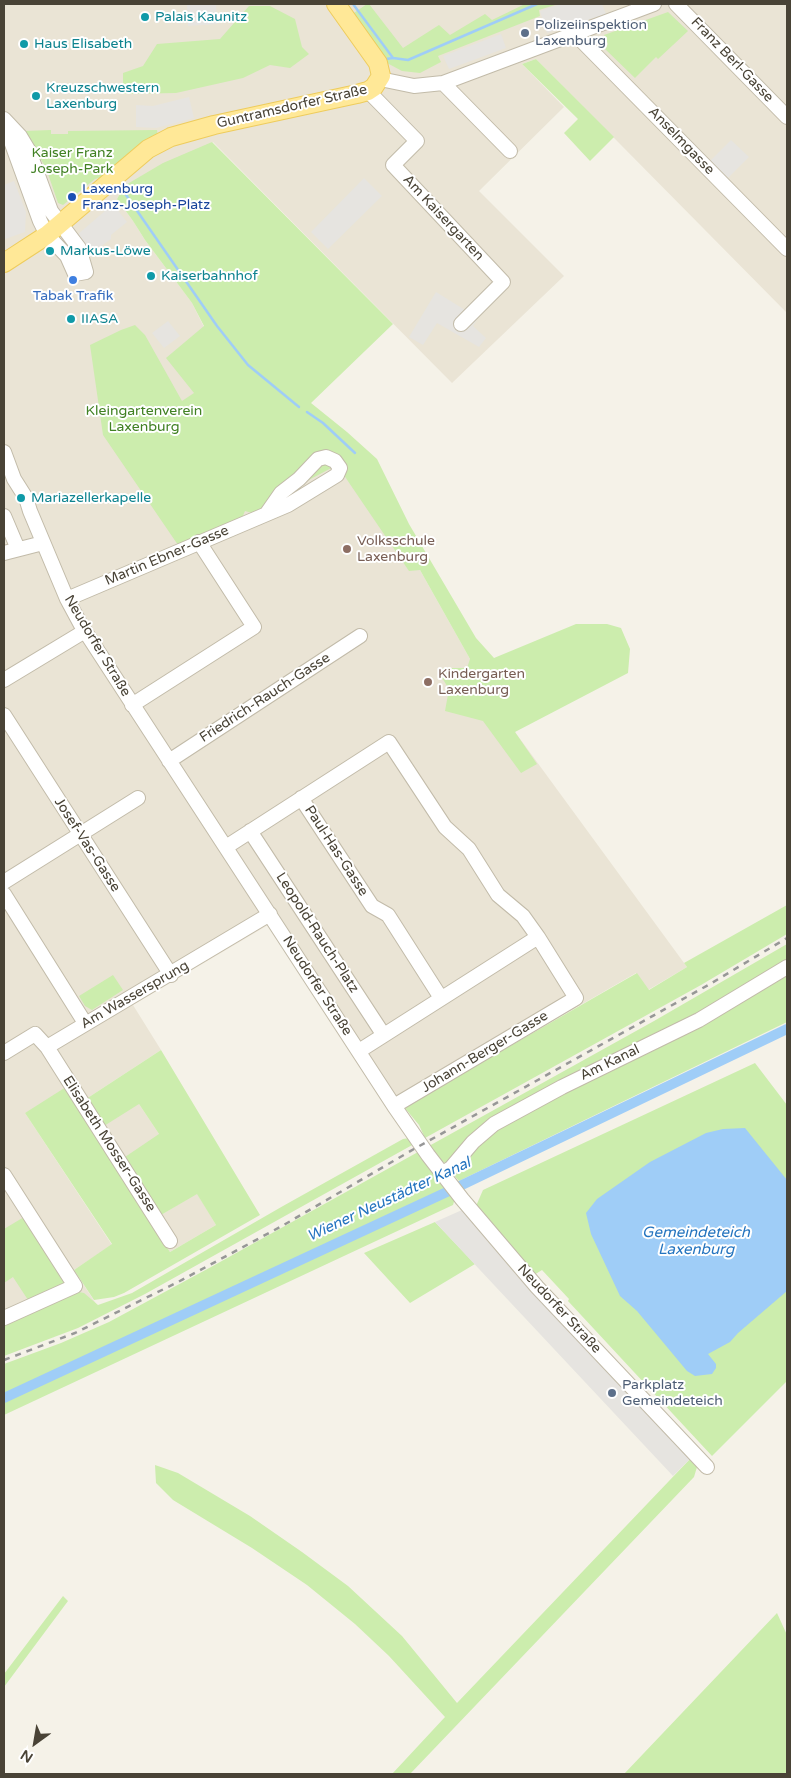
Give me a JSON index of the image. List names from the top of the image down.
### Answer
{
  "streets": {
    "main road": ["Guntramsdorfer Straße"],
    "street": [
      "Franz Berl-Gasse",
      "Anselmgasse",
      "Am Kaisergarten",
      "Martin Ebner-Gasse",
      "Neudorfer Straße",
      "Friedrich-Rauch-Gasse",
      "Josef-Vas-Gasse",
      "Paul-Has-Gasse",
      "Leopold-Rauch-Platz",
      "Am Wassersprung",
      "Johann-Berger-Gasse",
      "Am Kanal",
      "Elisabeth Mosser-Gasse"
    ]
  },
  "crossings": [
    ["Guntramsdorfer Straße", "Anselmgasse"],
    ["Guntramsdorfer Straße", "Am Kaisergarten"],
    ["Martin Ebner-Gasse", "Neudorfer Straße"],
    ["Neudorfer Straße", "Friedrich-Rauch-Gasse"],
    ["Neudorfer Straße", "Am Wassersprung"],
    ["Neudorfer Straße", "Johann-Berger-Gasse"],
    ["Neudorfer Straße", "Am Kanal"],
    ["Josef-Vas-Gasse", "Am Wassersprung"],
    ["Am Wassersprung", "Elisabeth Mosser-Gasse"]
  ],
  "water": ["Wiener Neustädter Kanal", "Gemeindeteich Laxenburg"],
  "parks": ["Kaiser Franz Joseph-Park", "Kleingartenverein Laxenburg"],
  "places": [
    "Palais Kaunitz",
    "Polizeiinspektion Laxenburg",
    "Haus Elisabeth",
    "Kreuzschwestern Laxenburg",
    "Laxenburg Franz-Joseph-Platz",
    "Markus-Löwe",
    "Kaiserbahnhof",
    "Tabak Trafik",
    "IIASA",
    "Mariazellerkapelle",
    "Volksschule Laxenburg",
    "Kindergarten Laxenburg",
    "Parkplatz Gemeindeteich"
  ],
  "north": "bottom left"
}
